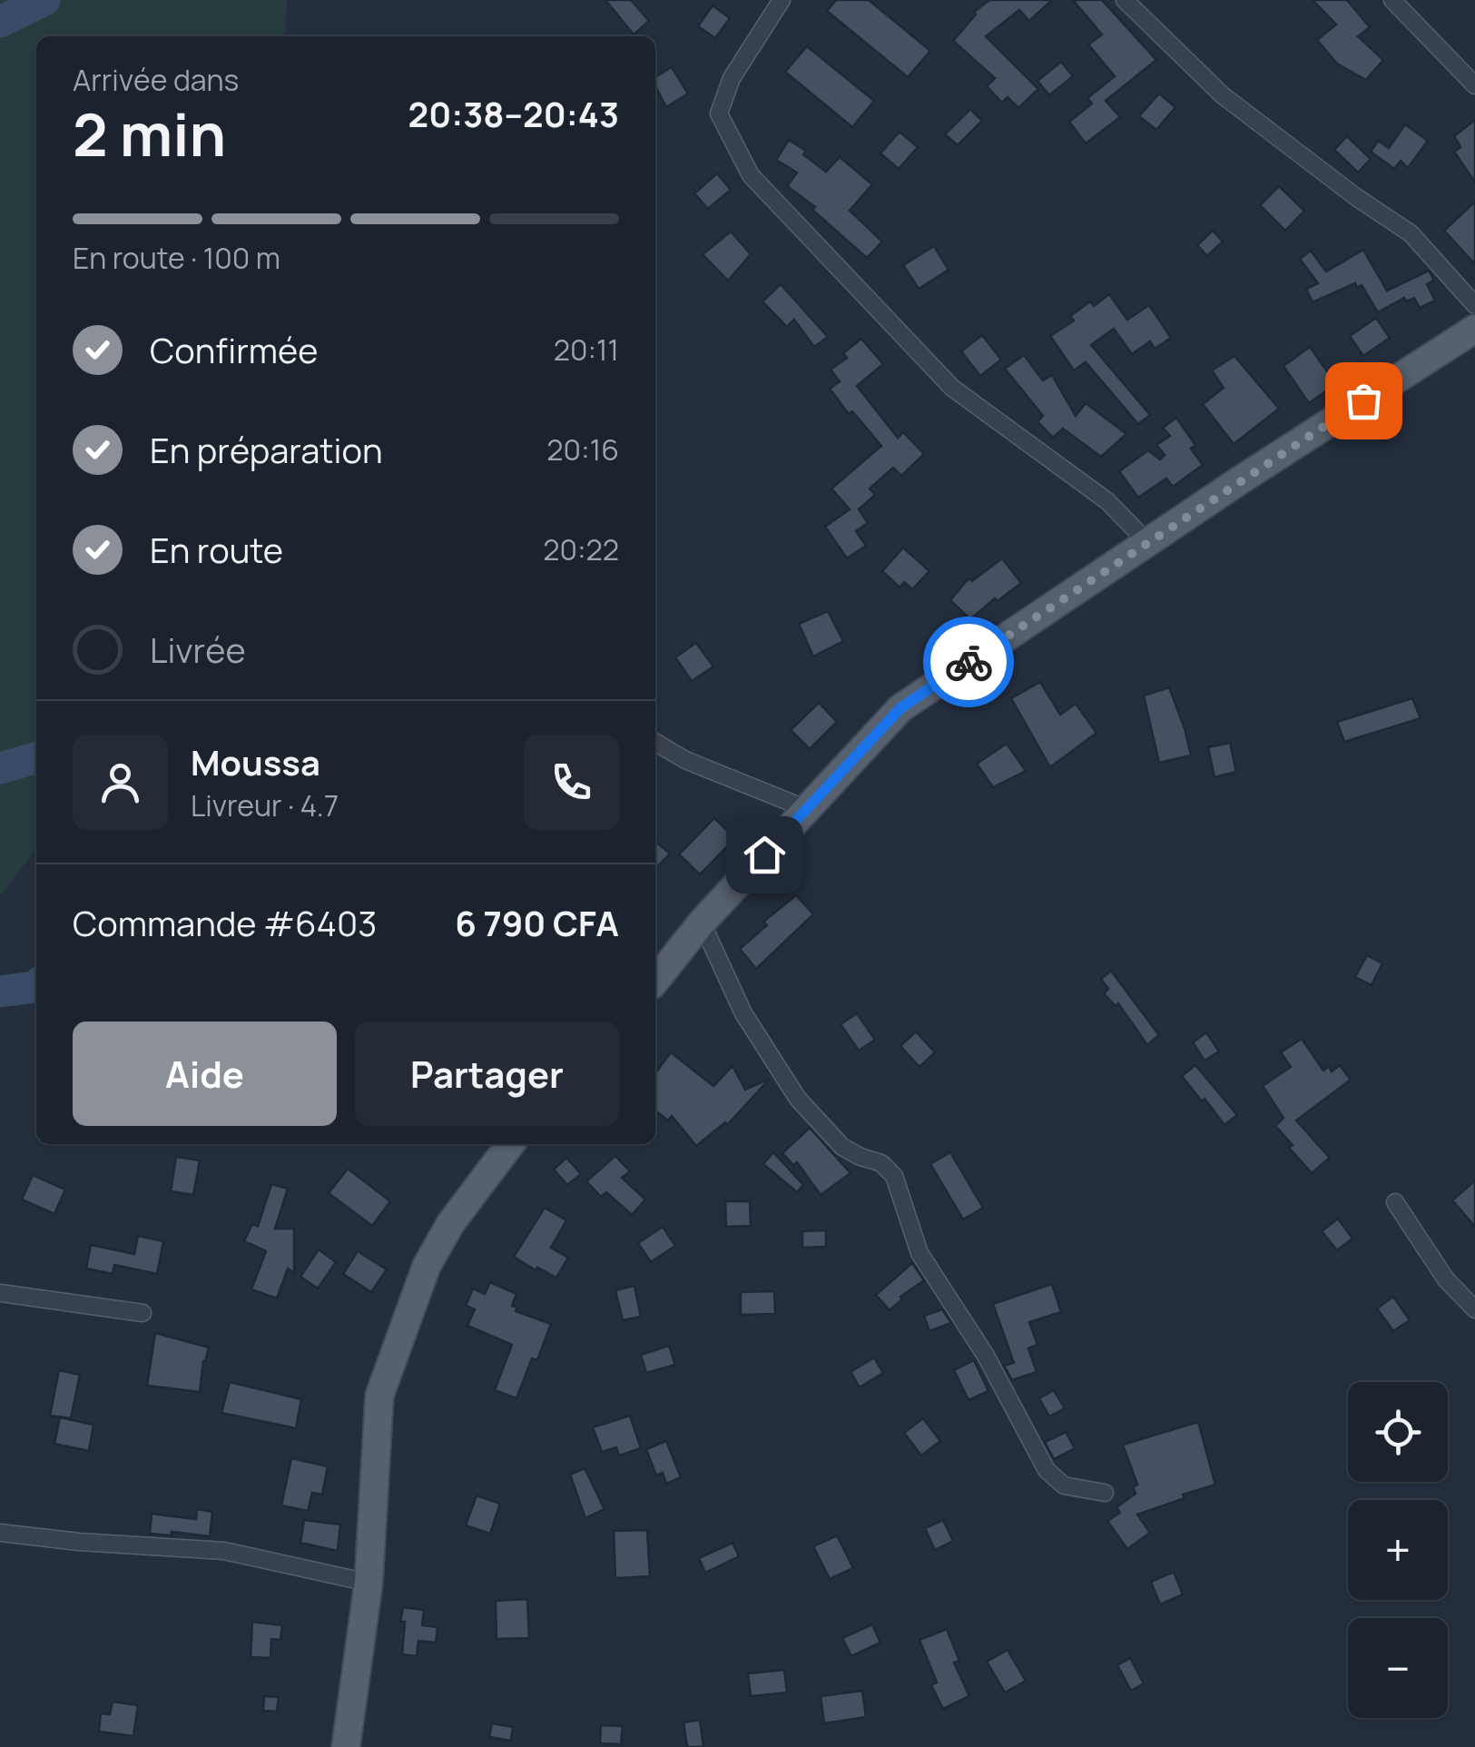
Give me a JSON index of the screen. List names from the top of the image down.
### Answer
{
  "page": {
    "heading": ["2 min", "Arrivée dans", "20:38–20:43"],
    "panel": [
      "Moussa",
      "Livreur · 4.7",
      "Commande #6403",
      "6 790 CFA"
    ],
    "bar": "En route · 100 m",
    "list": [
      ["Confirmée", "20:11"],
      ["En préparation", "20:16"],
      ["En route", "20:22"],
      "Livrée"
    ],
    "buttons": ["Aide", "Partager"],
    "map_buttons": ["+", "−"]
  }
}
